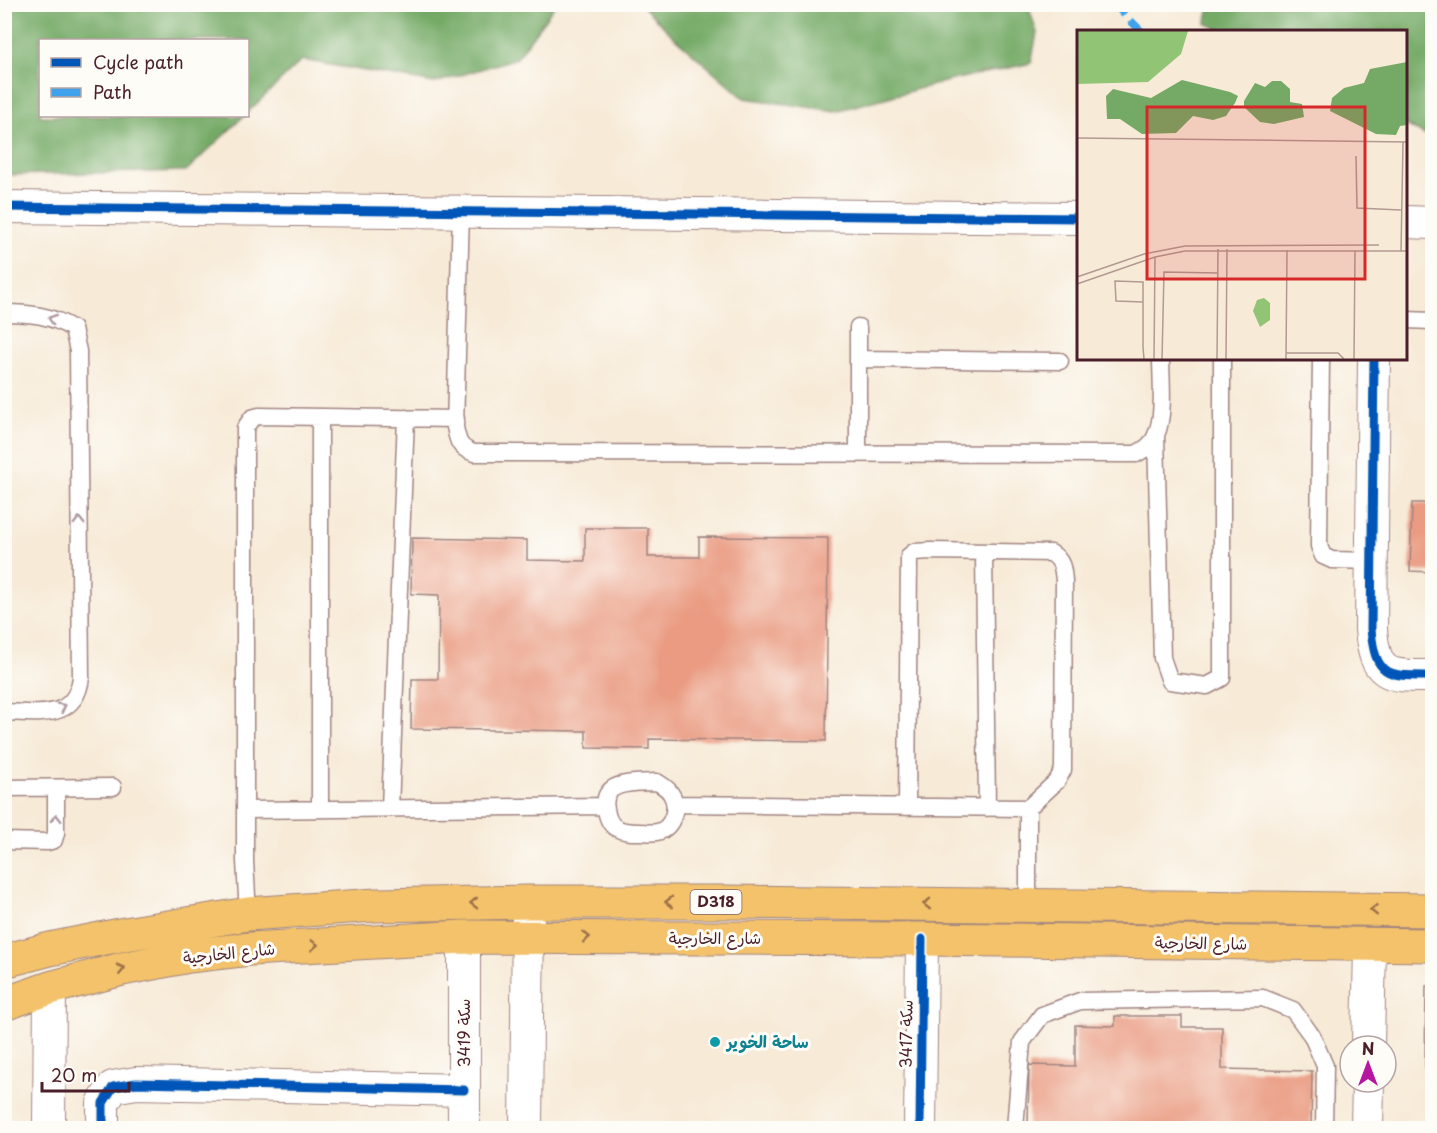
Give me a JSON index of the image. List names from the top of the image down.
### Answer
{
  "streets": {
    "main road": ["D318", "شارع الخارجية"],
    "street": ["سكة 3419", "سكة 3417"]
  },
  "crossings": [
    ["شارع الخارجية", "سكة 3419"],
    ["شارع الخارجية", "سكة 3417"]
  ],
  "places": ["ساحة الخوير"],
  "legend": ["Cycle path", "Path"],
  "scale_bar": "20 m",
  "north": "top"
}
